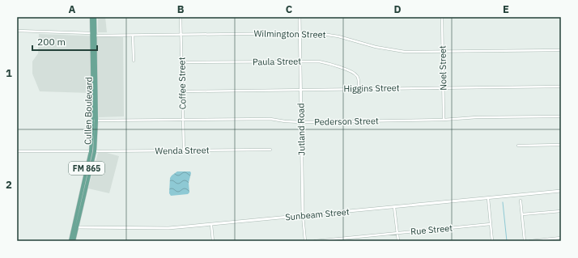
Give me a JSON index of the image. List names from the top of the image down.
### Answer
{
  "streets": {
    "main road": ["Cullen Boulevard", "FM 865"],
    "street": [
      "Wilmington Street",
      "Paula Street",
      "Noel Street",
      "Coffee Street",
      "Higgins Street",
      "Pederson Street",
      "Jutland Road",
      "Wenda Street",
      "Sunbeam Street",
      "Rue Street"
    ]
  },
  "crossings": [
    ["Wilmington Street", "Noel Street"],
    ["Wilmington Street", "Coffee Street"],
    ["Wilmington Street", "Cullen Boulevard"],
    ["Wilmington Street", "Jutland Road"],
    ["Paula Street", "Coffee Street"],
    ["Paula Street", "Higgins Street"],
    ["Paula Street", "Jutland Road"],
    ["Noel Street", "Higgins Street"],
    ["Noel Street", "Pederson Street"],
    ["Coffee Street", "Higgins Street"],
    ["Coffee Street", "Pederson Street"],
    ["Coffee Street", "Wenda Street"],
    ["Higgins Street", "Jutland Road"],
    ["Cullen Boulevard", "Pederson Street"],
    ["Cullen Boulevard", "Wenda Street"],
    ["Cullen Boulevard", "Sunbeam Street"],
    ["Pederson Street", "Jutland Road"],
    ["Jutland Road", "Sunbeam Street"]
  ],
  "scale_bar": "200 m",
  "grid": {
    "columns": [
      "A",
      "B",
      "C",
      "D",
      "E"
    ],
    "rows": ["1", "2"]
  }
}
